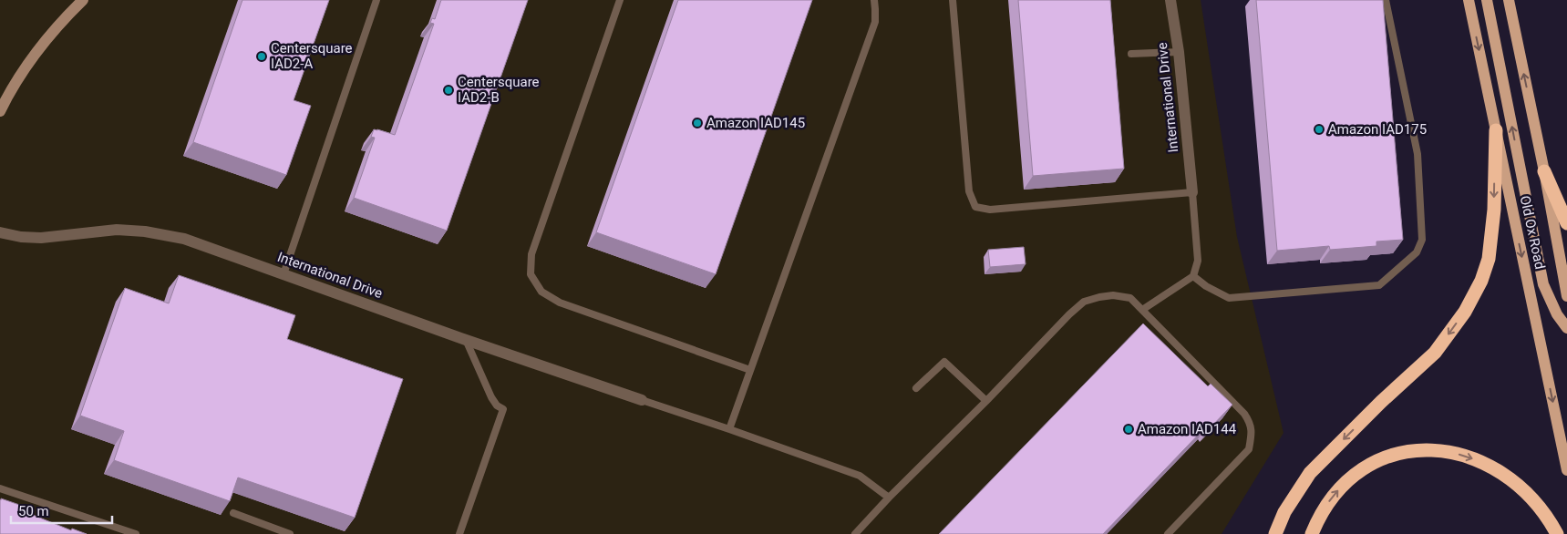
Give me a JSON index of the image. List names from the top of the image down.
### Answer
{
  "streets": {
    "main road": ["Old Ox Road"],
    "street": ["International Drive"]
  },
  "places": [
    "Centersquare IAD2-A",
    "Centersquare IAD2-B",
    "Amazon IAD145",
    "Amazon IAD175",
    "Amazon IAD144"
  ],
  "scale_bar": "50 m"
}
